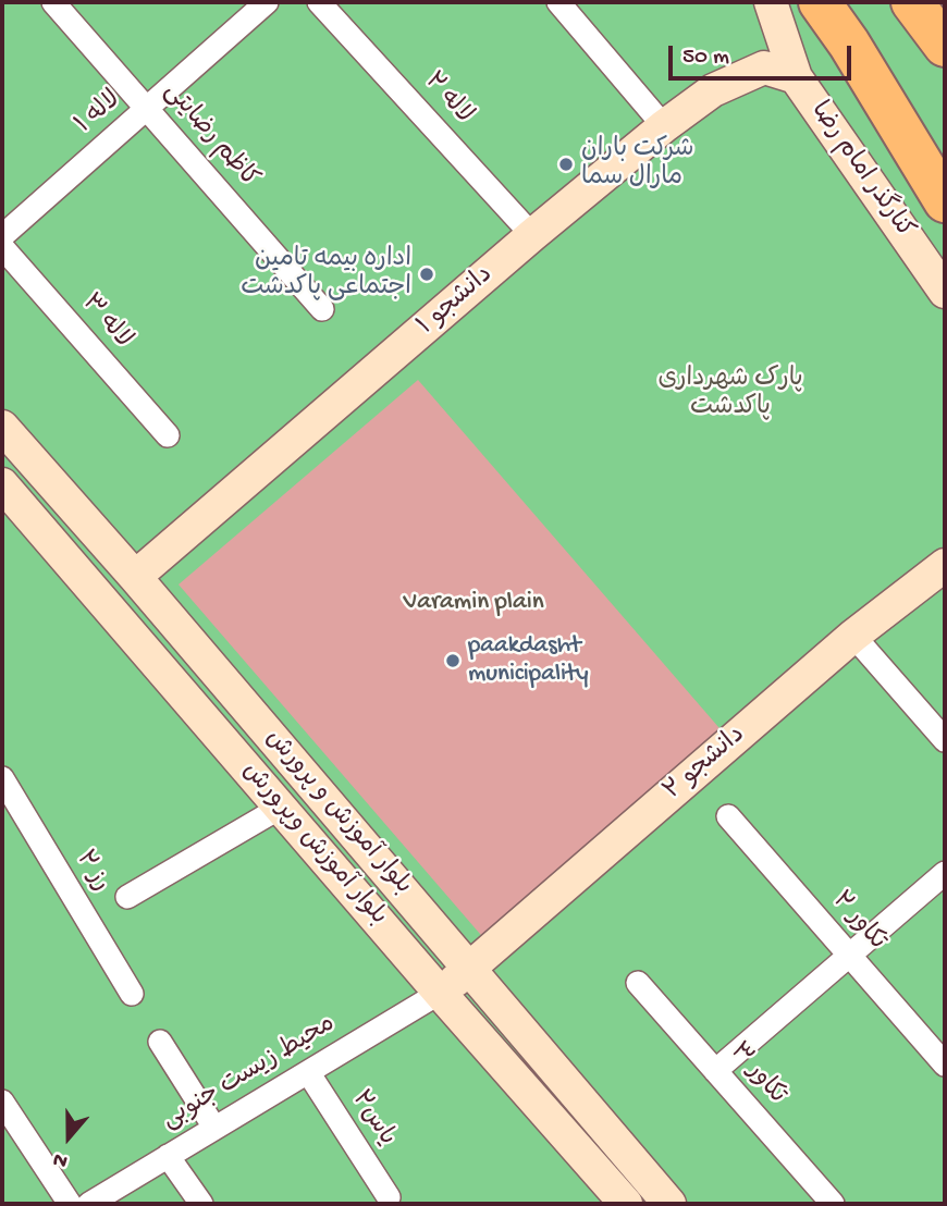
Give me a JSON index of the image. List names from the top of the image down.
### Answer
{
  "streets": {
    "street": [
      "لاله ۲",
      "لاله ۱",
      "کاظم رضایتی",
      "کنارگذر امام رضا",
      "دانشجو ۱",
      "لاله ۳",
      "دانشجو ۲",
      "بلوار آموزش و پرورش",
      "بلوار آموزش وپرورش",
      "رز ۲",
      "تکاور ۲",
      "محیط زیست جنوبی",
      "تکاور ۳",
      "یاس۲"
    ]
  },
  "crossings": [
    ["لاله ۲", "دانشجو ۱"],
    ["لاله ۱", "کاظم رضایتی"],
    ["کنارگذر امام رضا", "دانشجو ۱"],
    ["دانشجو ۱", "بلوار آموزش و پرورش"],
    ["دانشجو ۲", "بلوار آموزش و پرورش"],
    ["دانشجو ۲", "بلوار آموزش وپرورش"],
    ["دانشجو ۲", "محیط زیست جنوبی"],
    ["بلوار آموزش وپرورش", "محیط زیست جنوبی"],
    ["محیط زیست جنوبی", "یاس۲"]
  ],
  "parks": ["پارک شهرداری پاکدشت", "Varamin plain"],
  "places": ["شرکت باران مارال سما", "اداره بیمه تامین اجتماعی پاکدشت", "paakdasht municipality"],
  "scale_bar": "50 m",
  "north": "bottom"
}
